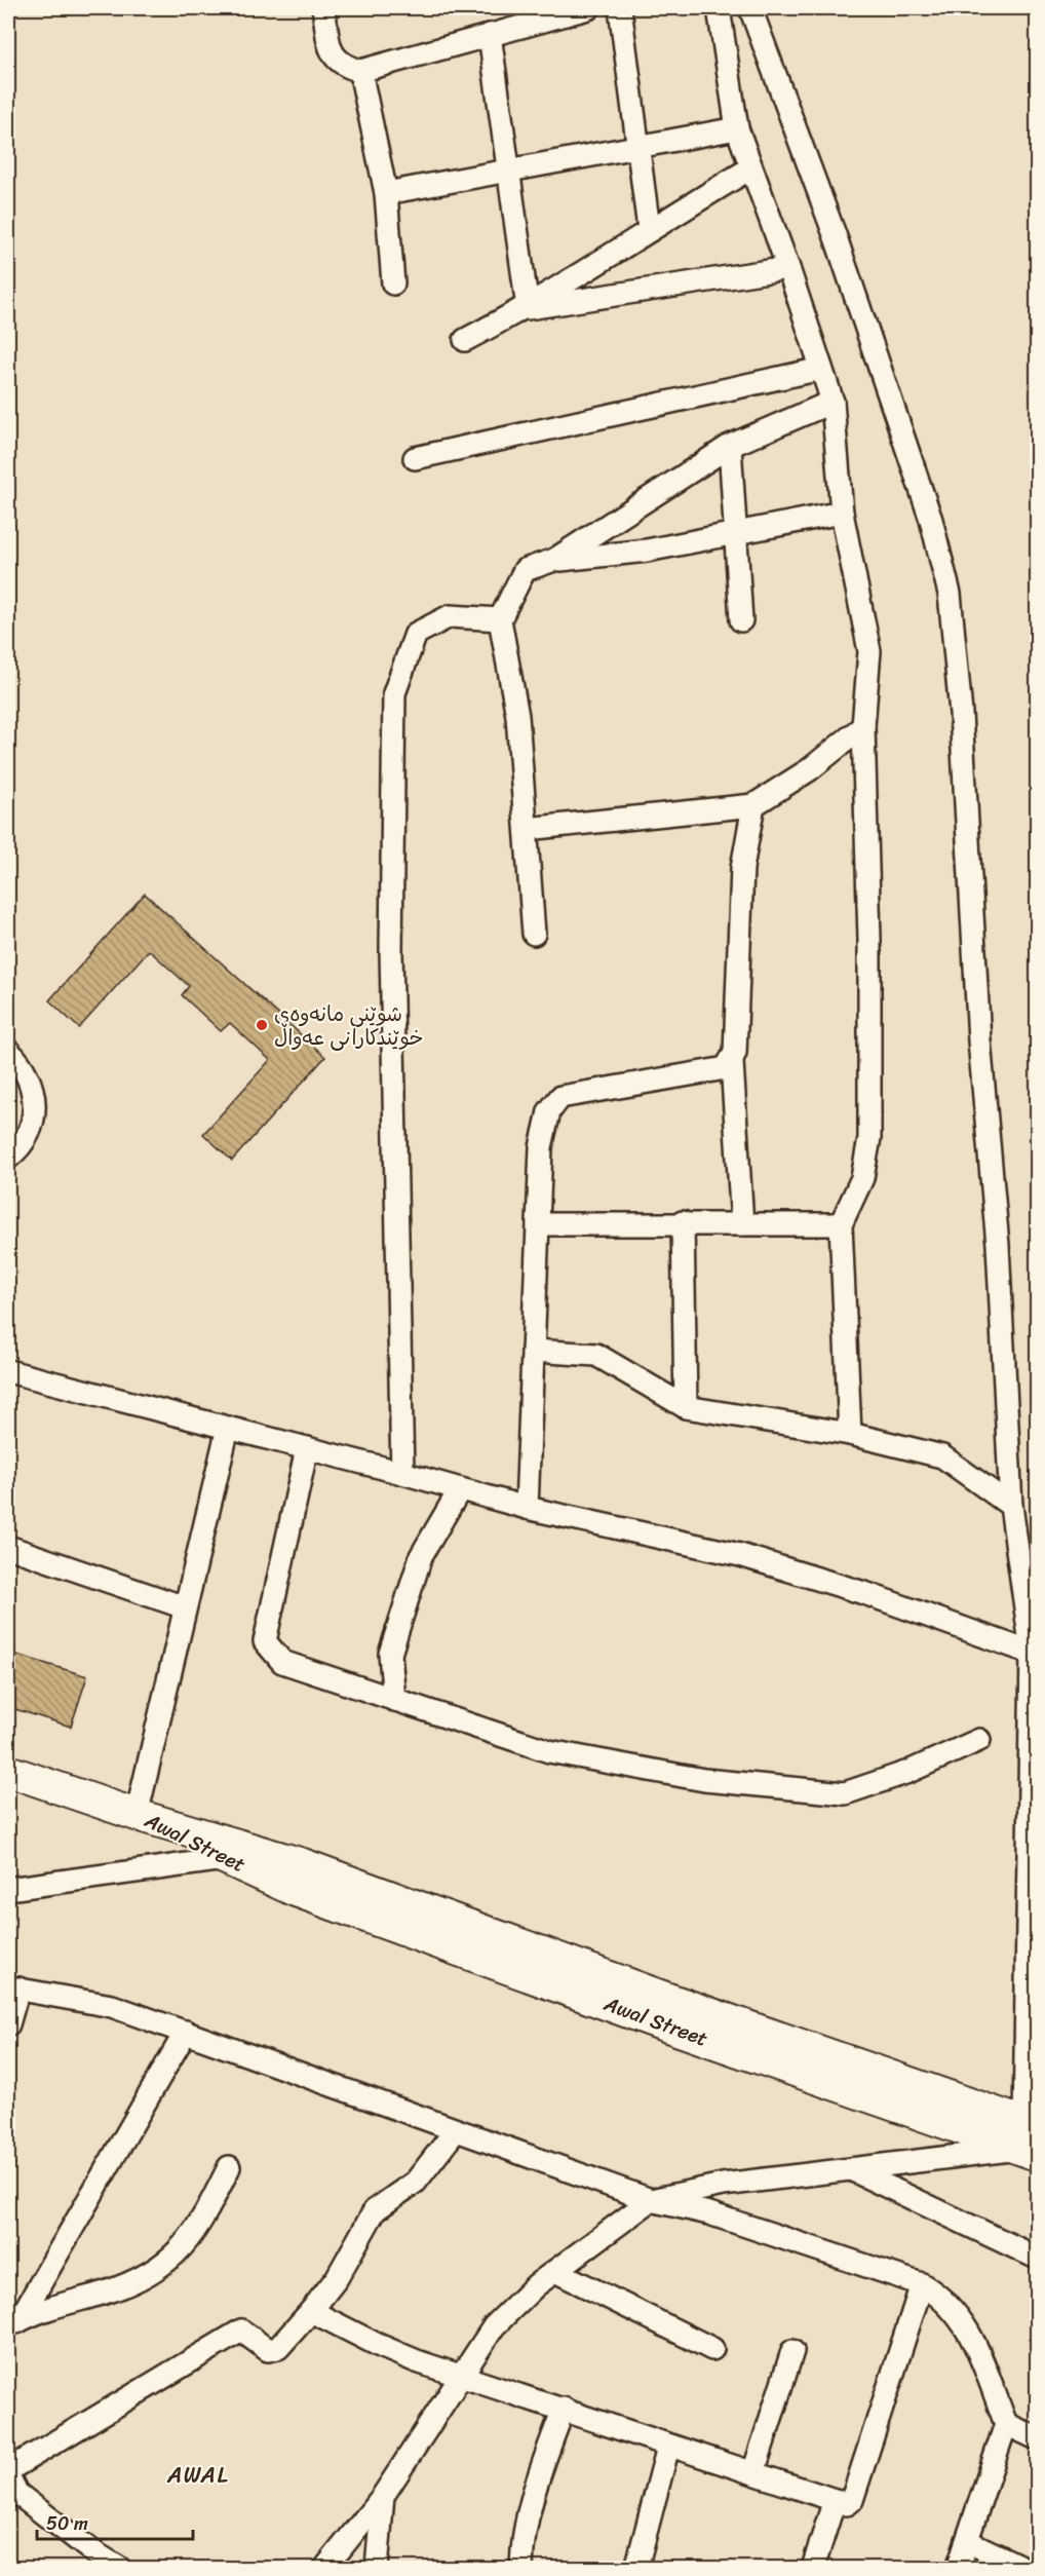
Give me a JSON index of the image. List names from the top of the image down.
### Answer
{
  "streets": {
    "main road": ["Awal Street"]
  },
  "districts": ["AWAL"],
  "places": ["شوێنی مانەوەی خوێندکارانی عەواڵ"],
  "scale_bar": "50 m"
}
